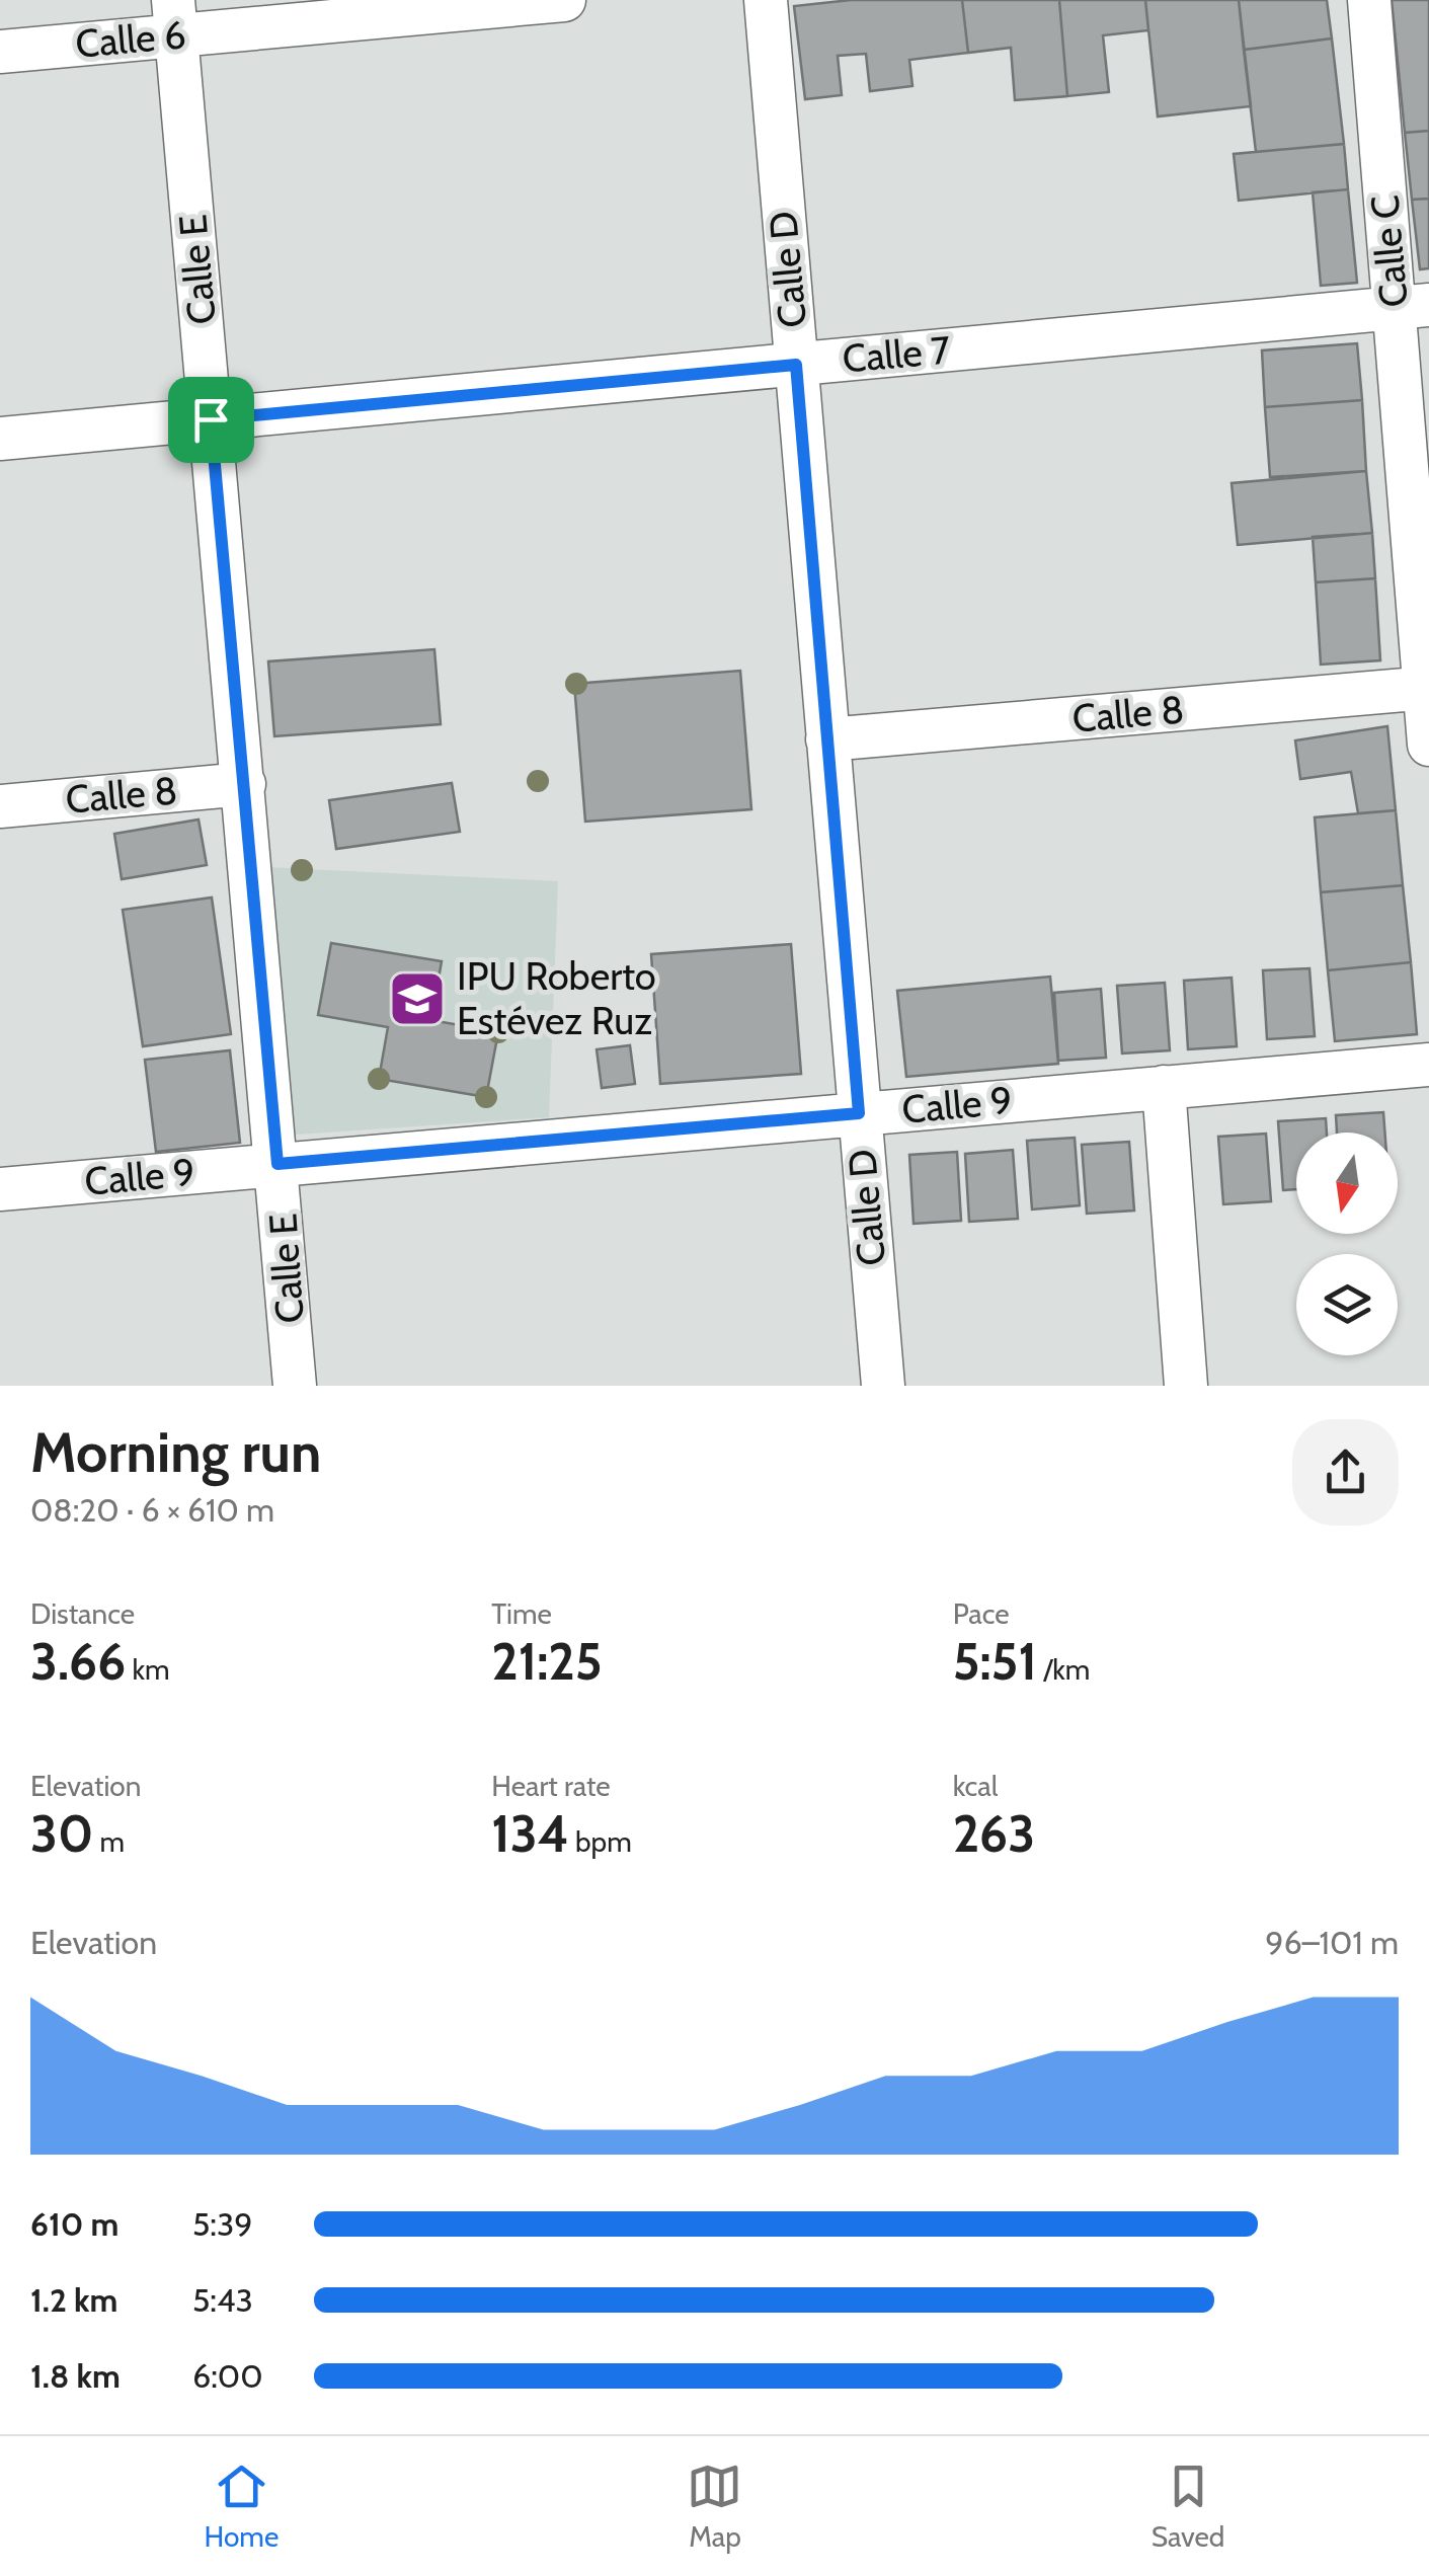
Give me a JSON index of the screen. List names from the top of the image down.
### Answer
{
  "streets": {
    "street": [
      "Calle 6",
      "Calle C",
      "Calle E",
      "Calle D",
      "Calle 7",
      "Calle 8",
      "Calle 9"
    ]
  },
  "crossings": [
    ["Calle 6", "Calle E"],
    ["Calle C", "Calle 7"],
    ["Calle C", "Calle 8"],
    ["Calle E", "Calle 7"],
    ["Calle E", "Calle 8"],
    ["Calle E", "Calle 9"],
    ["Calle D", "Calle 7"],
    ["Calle D", "Calle 8"],
    ["Calle D", "Calle 9"]
  ],
  "places": {
    "school or university": ["IPU Roberto Estévez Ruz"]
  },
  "north": "bottom",
  "page": {
    "heading": ["Morning run", "08:20 · 6 × 610 m"],
    "stats": [
      ["Distance", "3.66 km"],
      ["Time", "21:25"],
      ["Pace", "5:51 /km"],
      ["Elevation", "30 m"],
      ["Heart rate", "134 bpm"],
      ["kcal", "263"]
    ],
    "chart": ["Elevation", "96–101 m"],
    "list": [
      {
        "name": "610 m",
        "note": "5:39"
      },
      {
        "name": "1.2 km",
        "note": "5:43"
      },
      {
        "name": "1.8 km",
        "note": "6:00"
      }
    ],
    "tabs": ["Home", "Map", "Saved"]
  }
}
